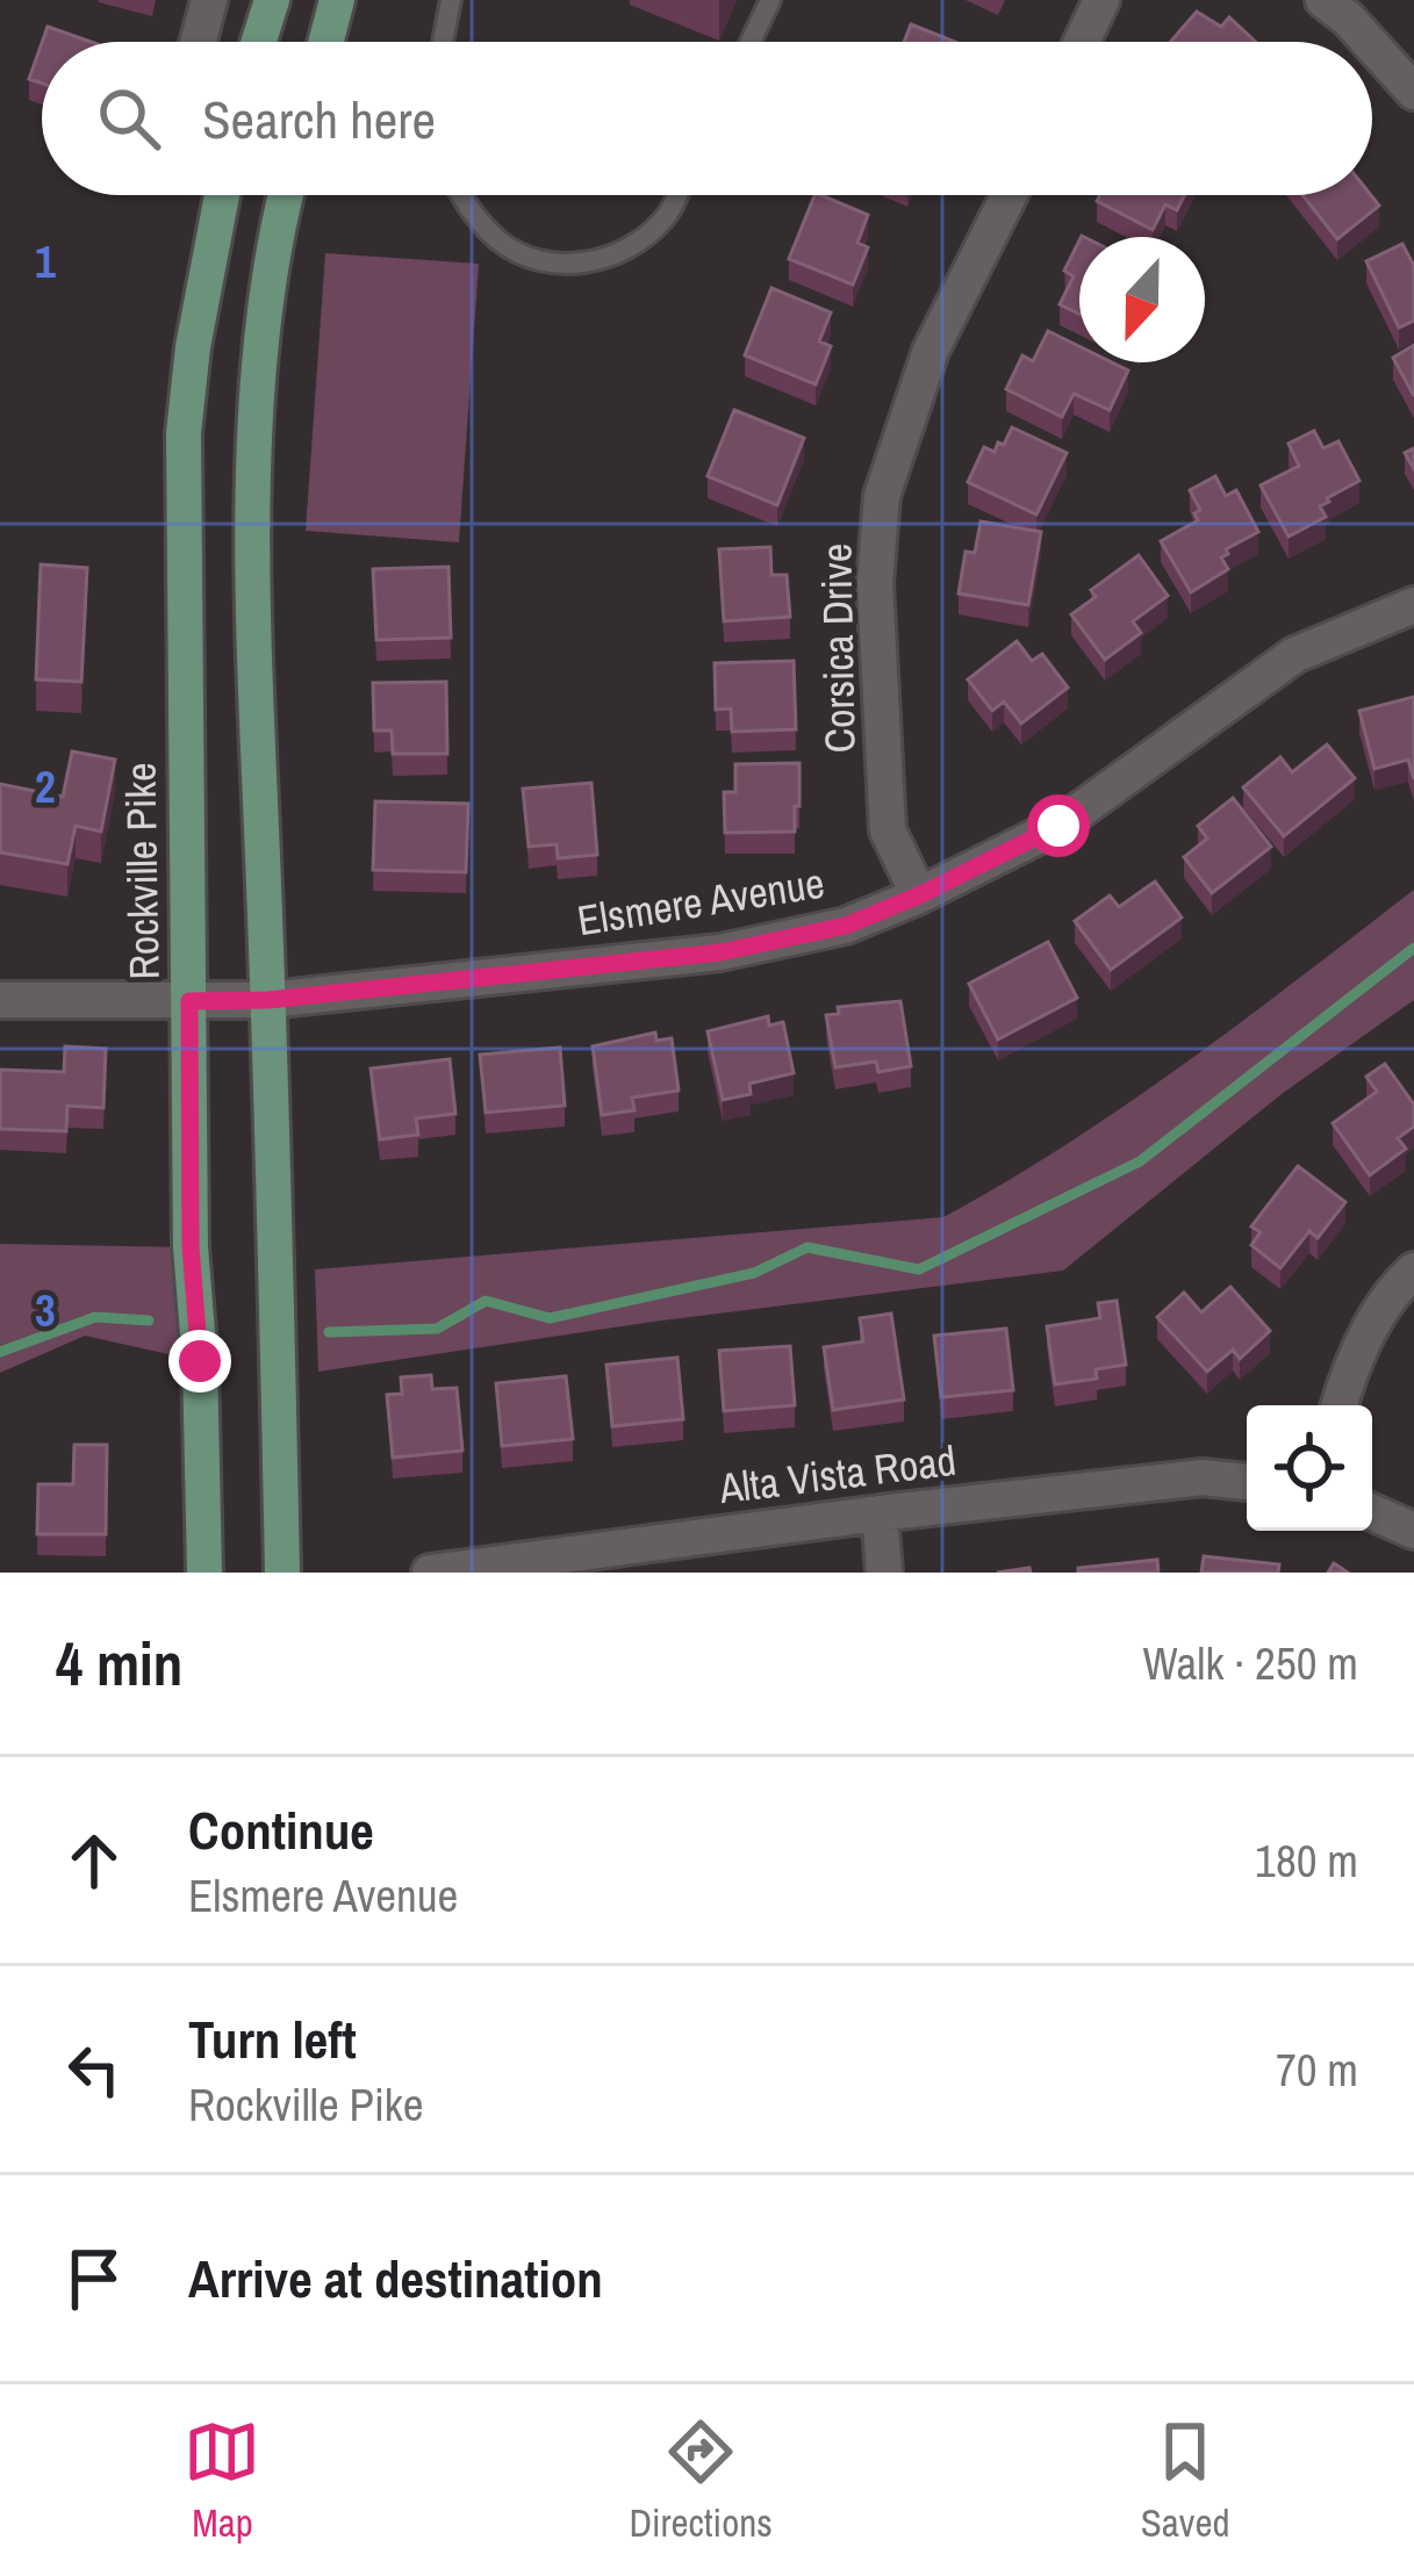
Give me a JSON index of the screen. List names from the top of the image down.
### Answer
{
  "streets": {
    "main road": ["Rockville Pike"],
    "street": ["Corsica Drive", "Elsmere Avenue", "Alta Vista Road"]
  },
  "crossings": [
    ["Corsica Drive", "Elsmere Avenue"],
    ["Rockville Pike", "Elsmere Avenue"]
  ],
  "north": "bottom",
  "page": {
    "search": "Search here",
    "heading": ["4 min", "Walk · 250 m"],
    "list": [
      ["Continue", "Elsmere Avenue", "180 m"],
      ["Turn left", "Rockville Pike", "70 m"],
      "Arrive at destination"
    ],
    "nav": ["Map", "Directions", "Saved"]
  },
  "grid": {
    "rows": ["1", "2", "3"]
  }
}
